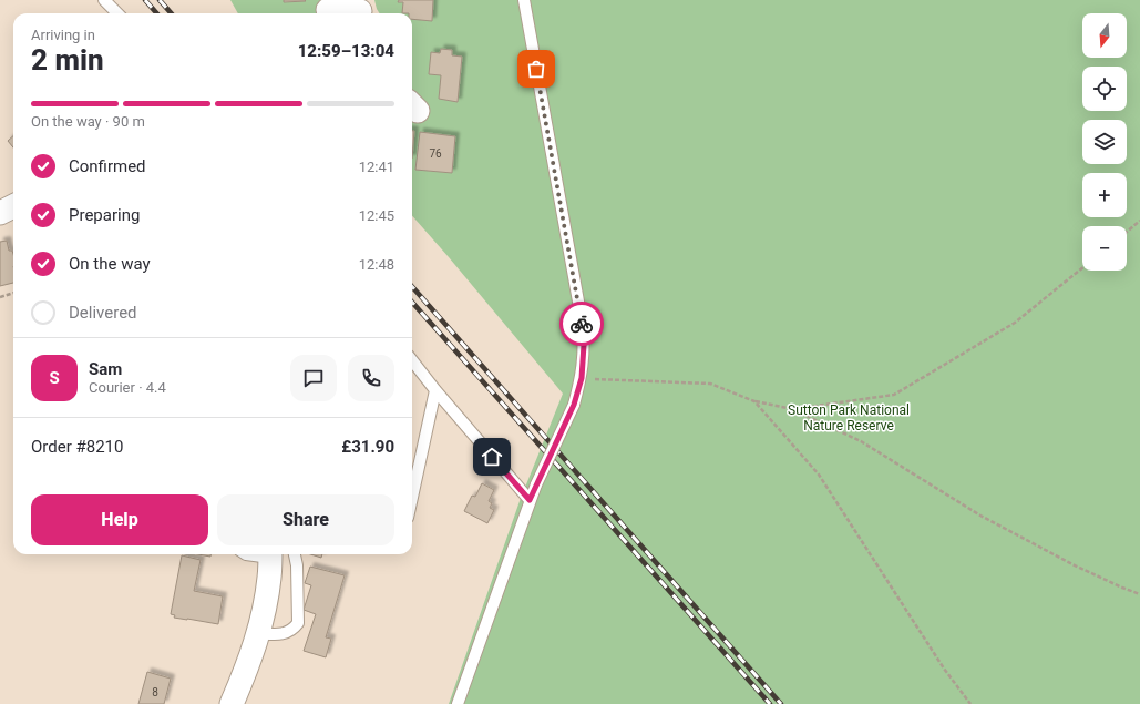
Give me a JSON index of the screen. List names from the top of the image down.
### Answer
{
  "parks": ["Sutton Park National Nature Reserve"],
  "house_numbers": ["76", "8"],
  "north": "bottom",
  "page": {
    "map_buttons": ["+", "−"],
    "heading": ["2 min", "Arriving in", "12:59–13:04"],
    "panel": [
      "Sam",
      "Courier · 4.4",
      "Order #8210",
      "£31.90"
    ],
    "bar": "On the way · 90 m",
    "list": [
      ["Confirmed", "12:41"],
      ["Preparing", "12:45"],
      ["On the way", "12:48"],
      "Delivered"
    ],
    "round": "S",
    "buttons": ["Help", "Share"]
  }
}
